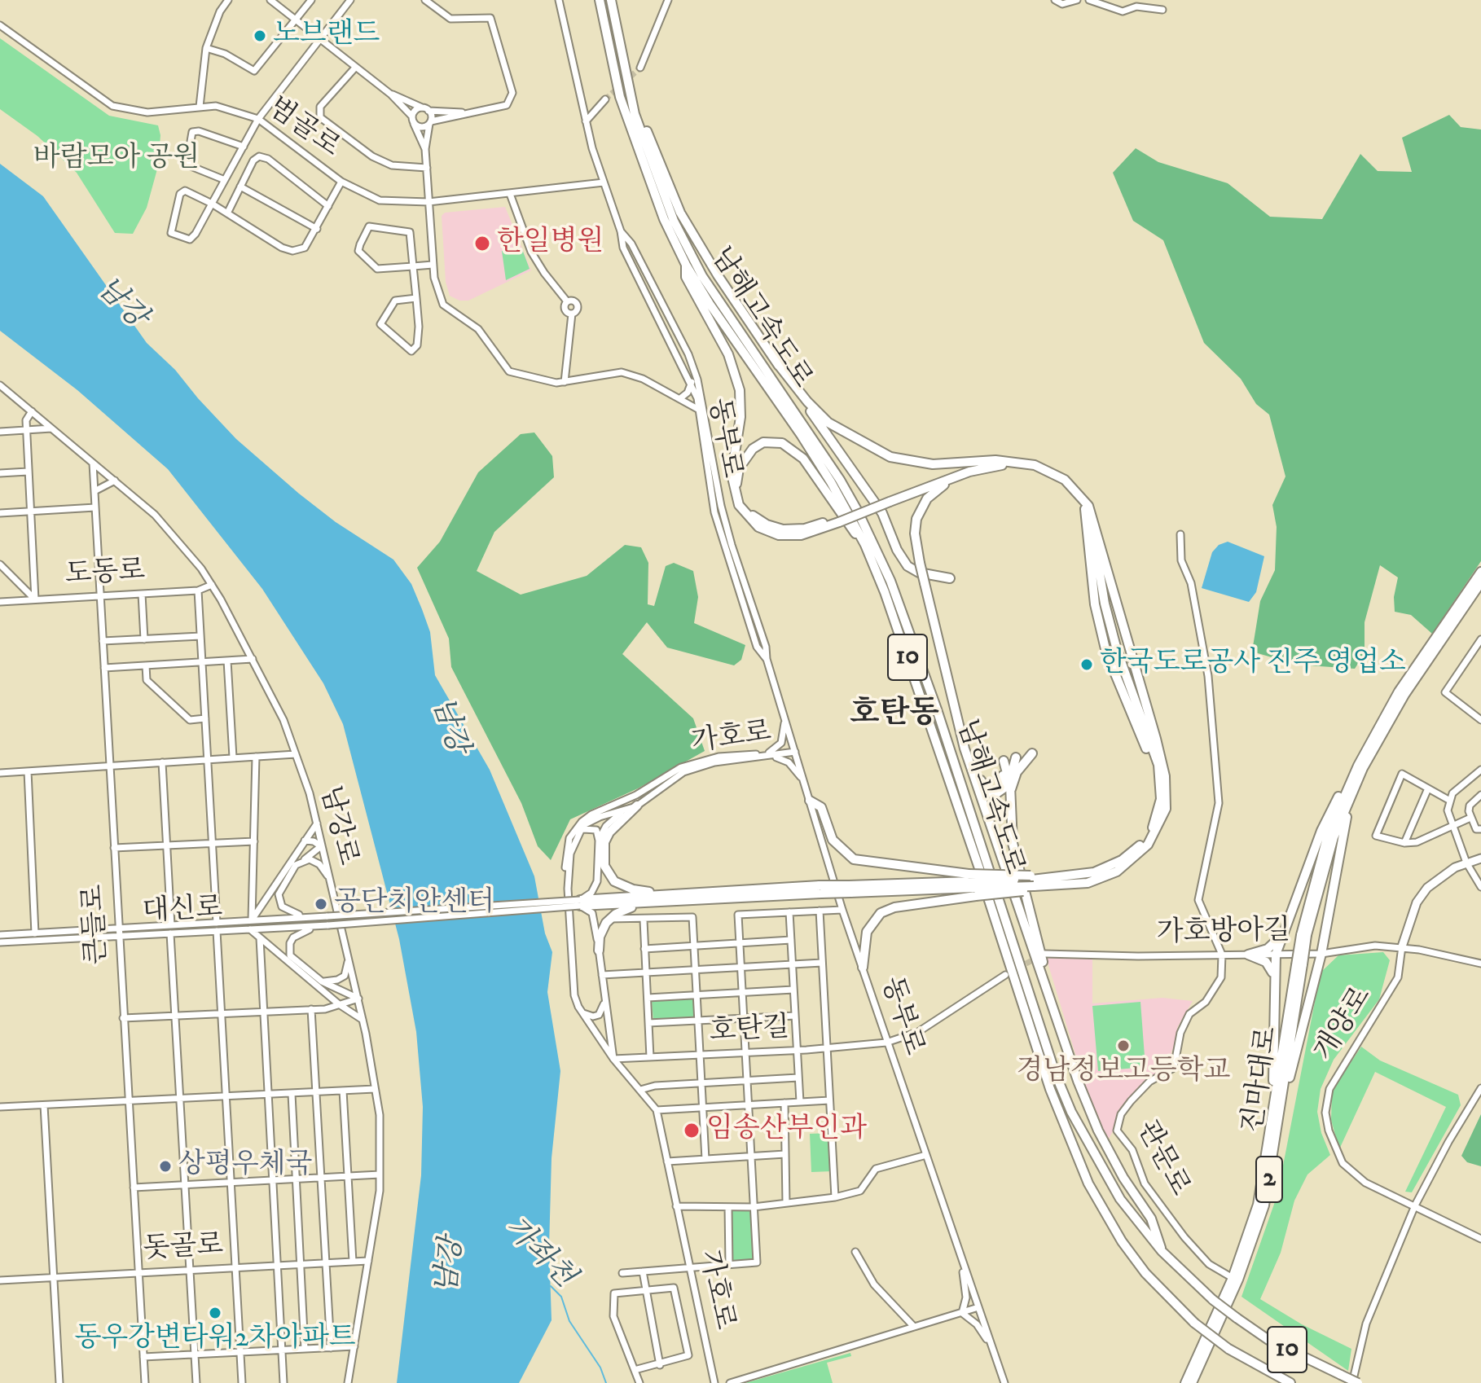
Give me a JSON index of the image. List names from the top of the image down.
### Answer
{
  "streets": {
    "highway": [
      "남해고속도로",
      "10",
      "진마대로",
      "2"
    ],
    "main road": ["개양로"],
    "street": [
      "범골로",
      "동부로",
      "도동로",
      "가호로",
      "남강로",
      "대신로",
      "큰들로",
      "가호방아길",
      "호탄길",
      "관문로",
      "돗골로"
    ]
  },
  "crossings": [
    ["범골로", "동부로"],
    ["동부로", "가호로"],
    ["동부로", "호탄길"],
    ["도동로", "남강로"],
    ["도동로", "큰들로"],
    ["가호로", "호탄길"],
    ["남강로", "큰들로"],
    ["남강로", "돗골로"],
    ["대신로", "큰들로"],
    ["큰들로", "돗골로"],
    ["가호방아길", "개양로"],
    ["가호방아길", "관문로"],
    ["진마대로", "관문로"],
    ["진마대로", "2"]
  ],
  "districts": ["호탄동"],
  "water": ["남강", "가좌천"],
  "parks": ["바람모아 공원"],
  "places": [
    "노브랜드",
    "한일병원",
    "한국도로공사 진주 영업소",
    "공단치안센터",
    "경남정보고등학교",
    "임송산부인과",
    "상평우체국",
    "동우강변타워2차아파트"
  ]
}
